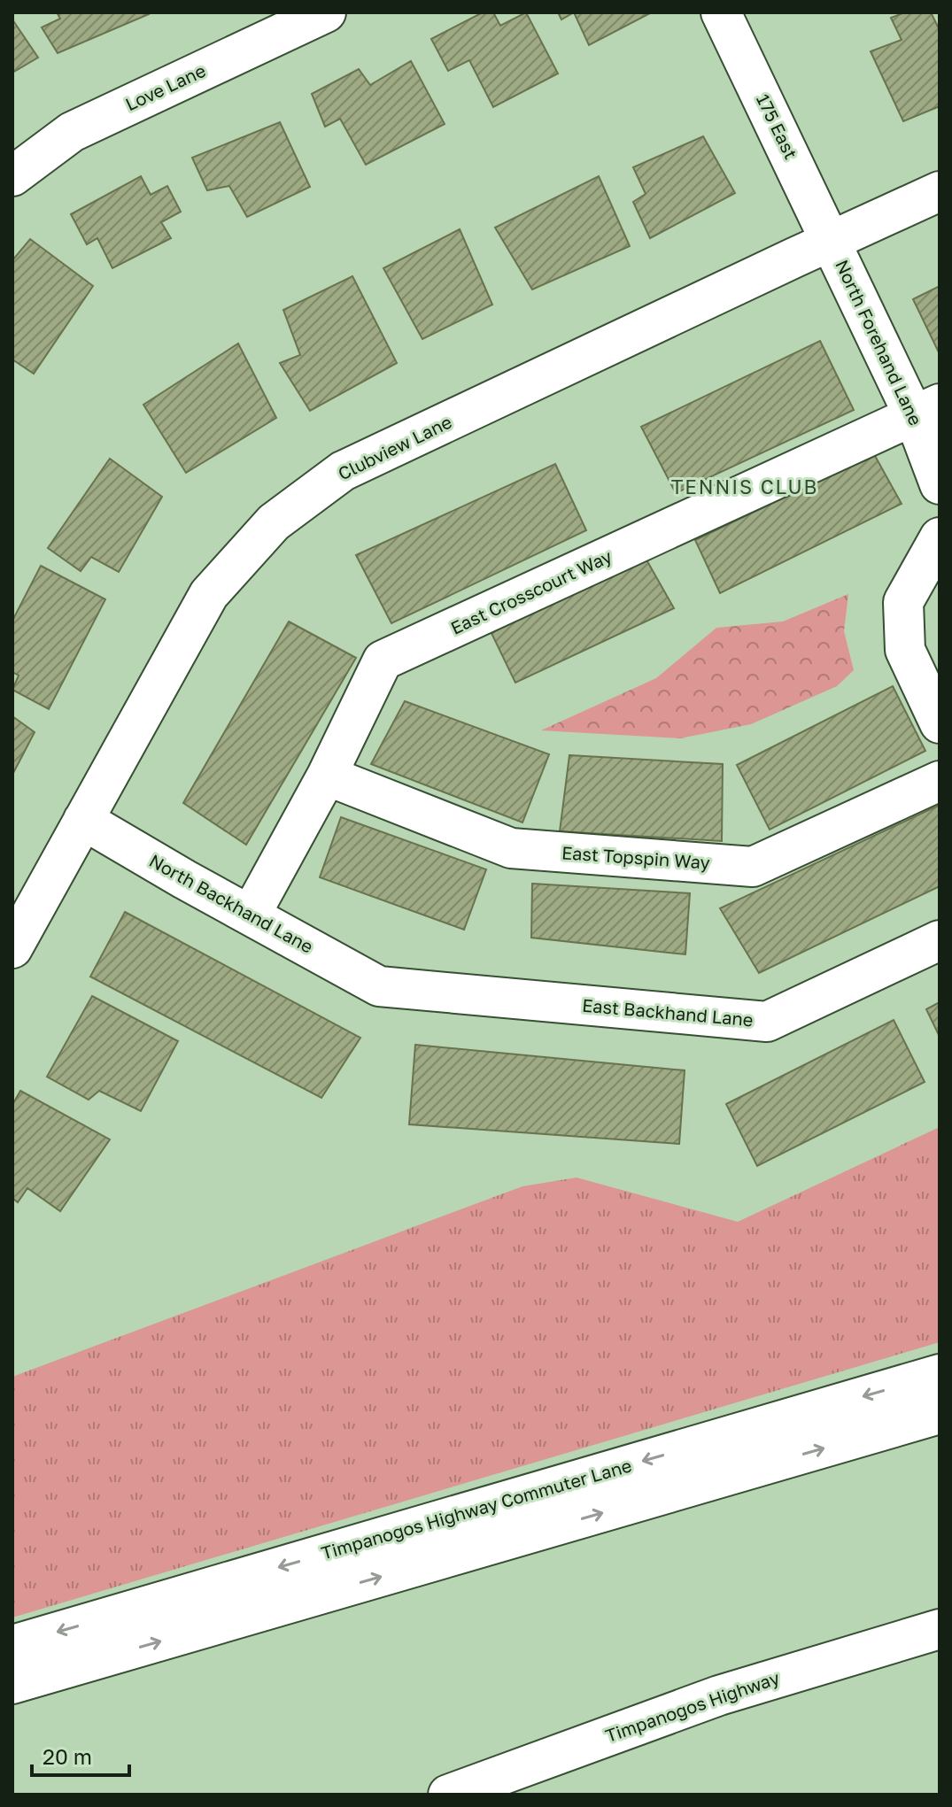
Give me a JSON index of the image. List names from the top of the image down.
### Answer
{
  "streets": {
    "street": [
      "Love Lane",
      "175 East",
      "North Forehand Lane",
      "Clubview Lane",
      "East Crosscourt Way",
      "East Topspin Way",
      "North Backhand Lane",
      "East Backhand Lane",
      "Timpanogos Highway Commuter Lane",
      "Timpanogos Highway"
    ]
  },
  "crossings": [
    ["175 East", "North Forehand Lane"],
    ["175 East", "Clubview Lane"],
    ["North Forehand Lane", "Clubview Lane"],
    ["North Forehand Lane", "East Crosscourt Way"],
    ["Clubview Lane", "North Backhand Lane"],
    ["East Crosscourt Way", "East Topspin Way"],
    ["East Crosscourt Way", "North Backhand Lane"],
    ["North Backhand Lane", "East Backhand Lane"]
  ],
  "districts": ["TENNIS CLUB"],
  "scale_bar": "20 m"
}
